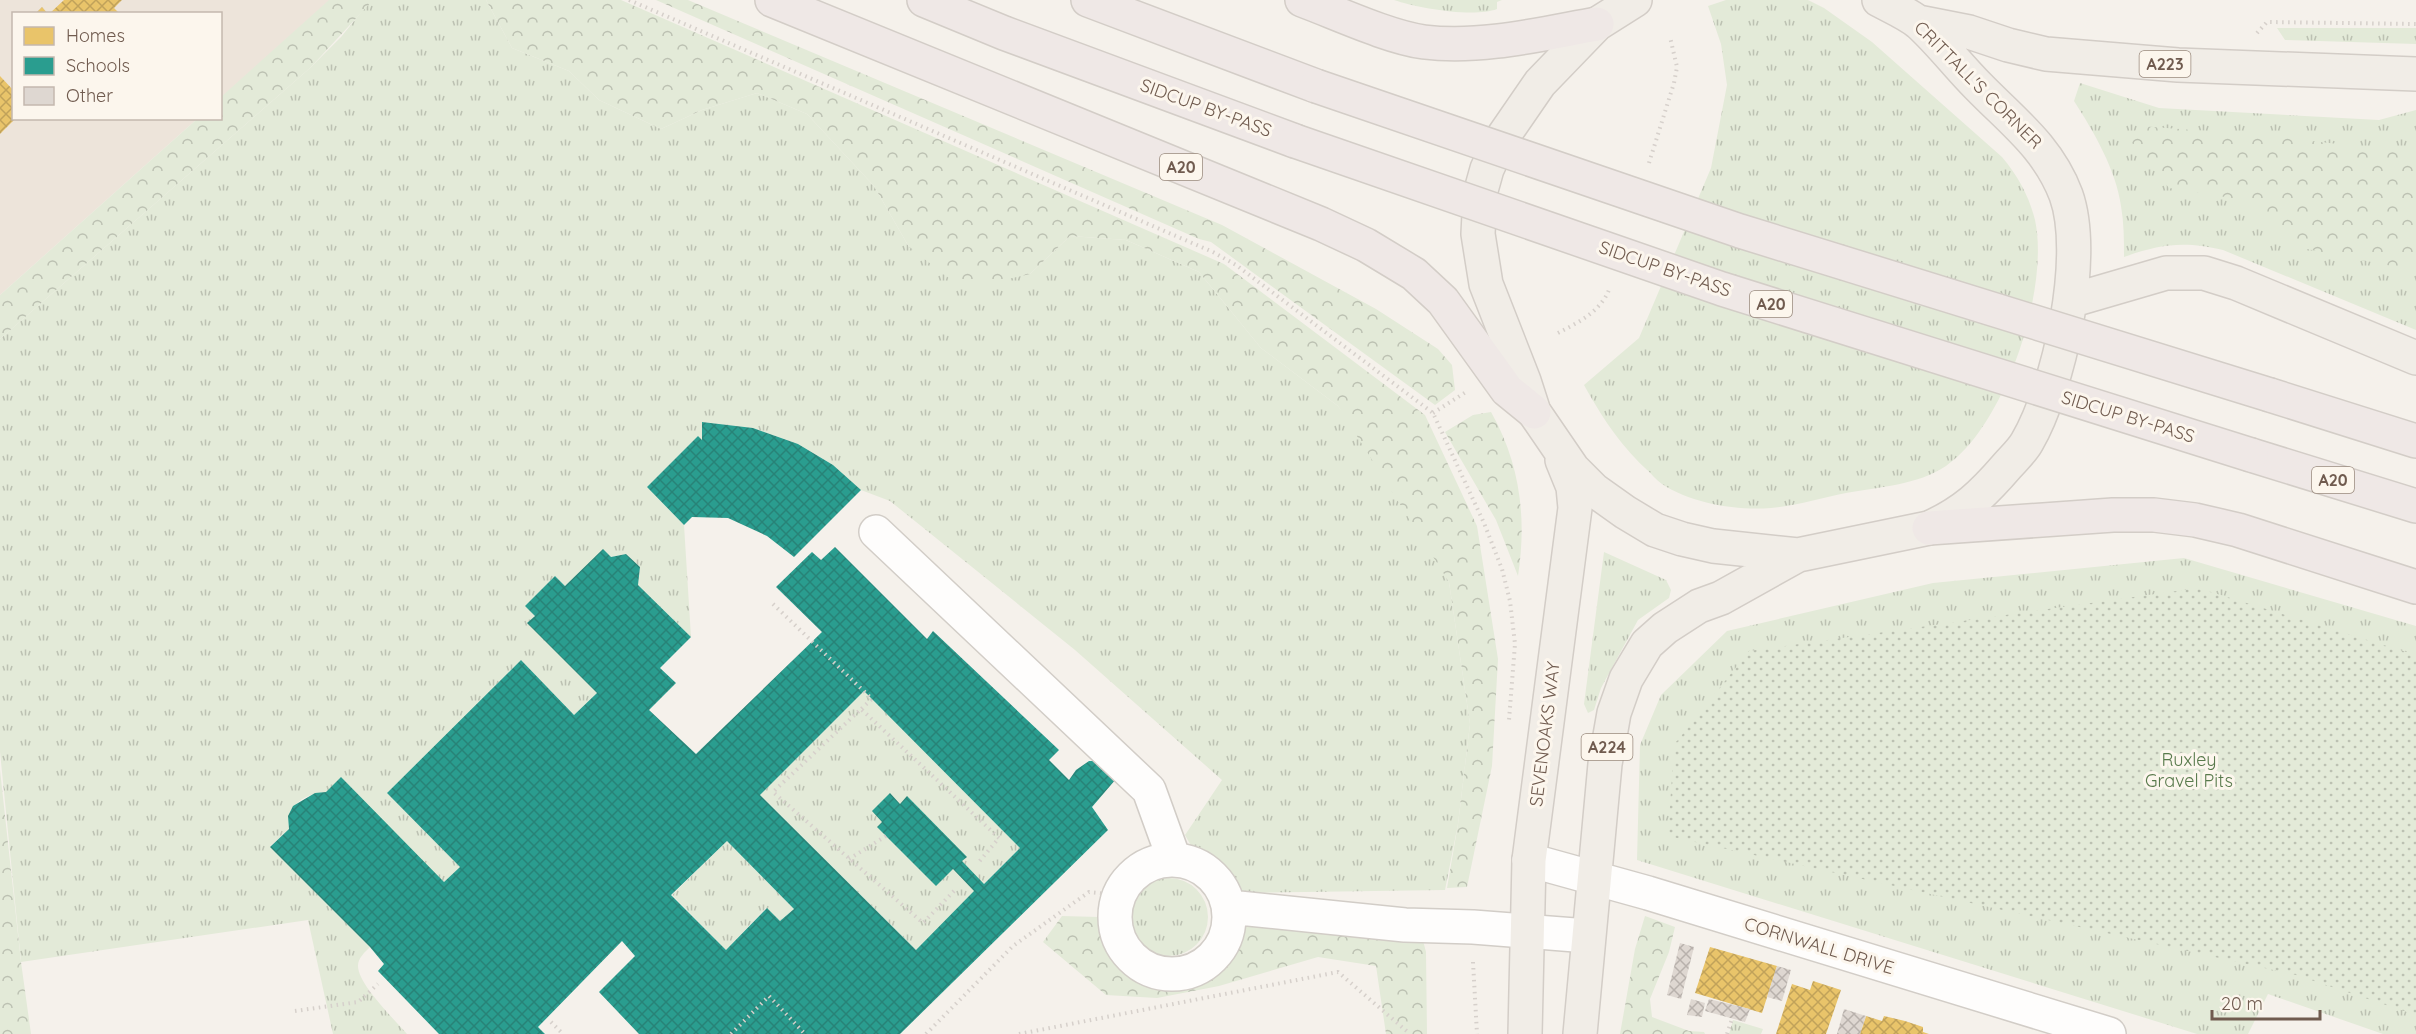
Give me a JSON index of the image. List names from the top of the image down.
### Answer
{
  "streets": {
    "highway": ["SIDCUP BY-PASS", "A20"],
    "main road": [
      "A223",
      "CRITTALL'S CORNER",
      "SEVENOAKS WAY",
      "A224"
    ],
    "street": ["CORNWALL DRIVE"]
  },
  "crossings": [
    ["A223", "CRITTALL'S CORNER"],
    ["CRITTALL'S CORNER", "A20"],
    ["CRITTALL'S CORNER", "SEVENOAKS WAY"],
    ["CRITTALL'S CORNER", "A224"],
    ["SEVENOAKS WAY", "CORNWALL DRIVE"],
    ["A224", "CORNWALL DRIVE"]
  ],
  "parks": ["Ruxley Gravel Pits"],
  "legend": ["Homes", "Schools", "Other"],
  "scale_bar": "20 m"
}
